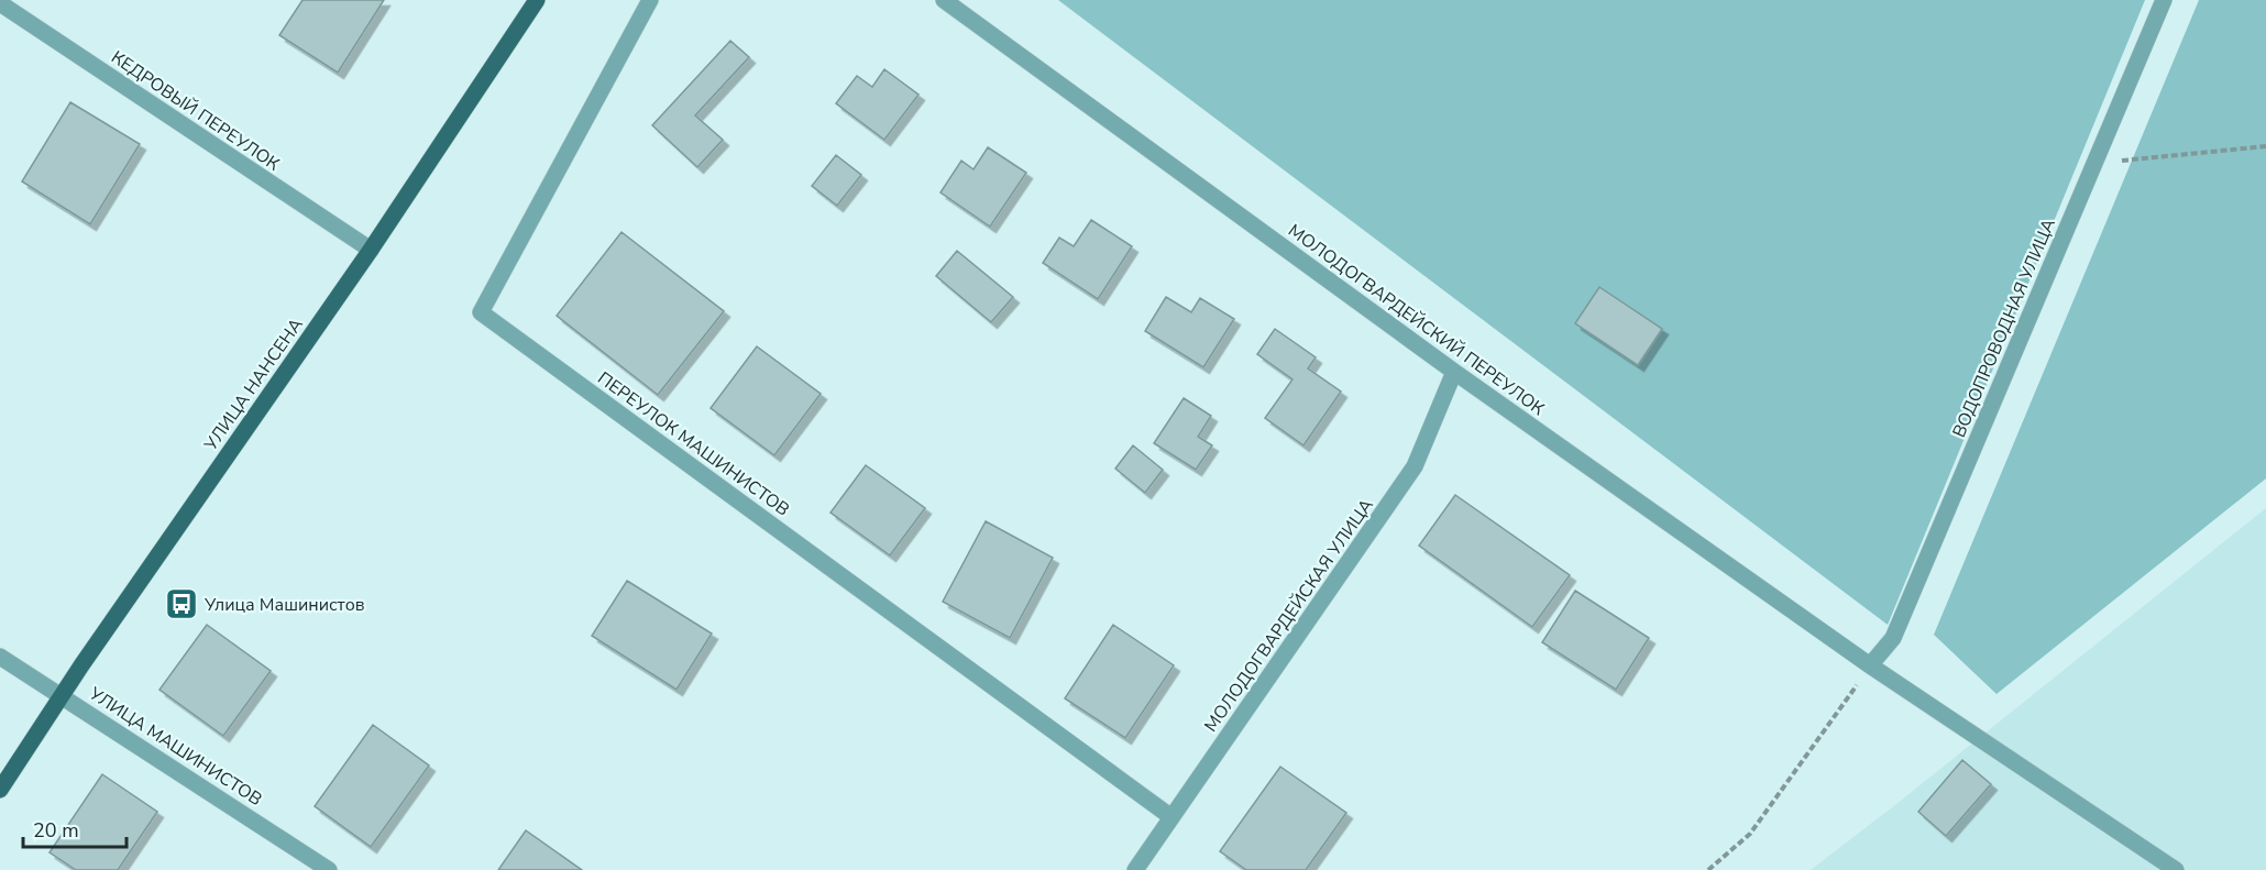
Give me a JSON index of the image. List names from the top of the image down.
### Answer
{
  "streets": {
    "main road": ["УЛИЦА НАНСЕНА"],
    "street": [
      "КЕДРОВЫЙ ПЕРЕУЛОК",
      "МОЛОДОГВАРДЕЙСКИЙ ПЕРЕУЛОК",
      "ВОДОПРОВОДНАЯ УЛИЦА",
      "ПЕРЕУЛОК МАШИНИСТОВ",
      "МОЛОДОГВАРДЕЙСКАЯ УЛИЦА",
      "УЛИЦА МАШИНИСТОВ"
    ]
  },
  "crossings": [
    ["КЕДРОВЫЙ ПЕРЕУЛОК", "УЛИЦА НАНСЕНА"],
    ["МОЛОДОГВАРДЕЙСКИЙ ПЕРЕУЛОК", "ВОДОПРОВОДНАЯ УЛИЦА"],
    ["МОЛОДОГВАРДЕЙСКИЙ ПЕРЕУЛОК", "МОЛОДОГВАРДЕЙСКАЯ УЛИЦА"],
    ["УЛИЦА НАНСЕНА", "УЛИЦА МАШИНИСТОВ"],
    ["ПЕРЕУЛОК МАШИНИСТОВ", "МОЛОДОГВАРДЕЙСКАЯ УЛИЦА"]
  ],
  "places": {
    "bus stop": ["Улица Машинистов"]
  },
  "scale_bar": "20 m"
}
